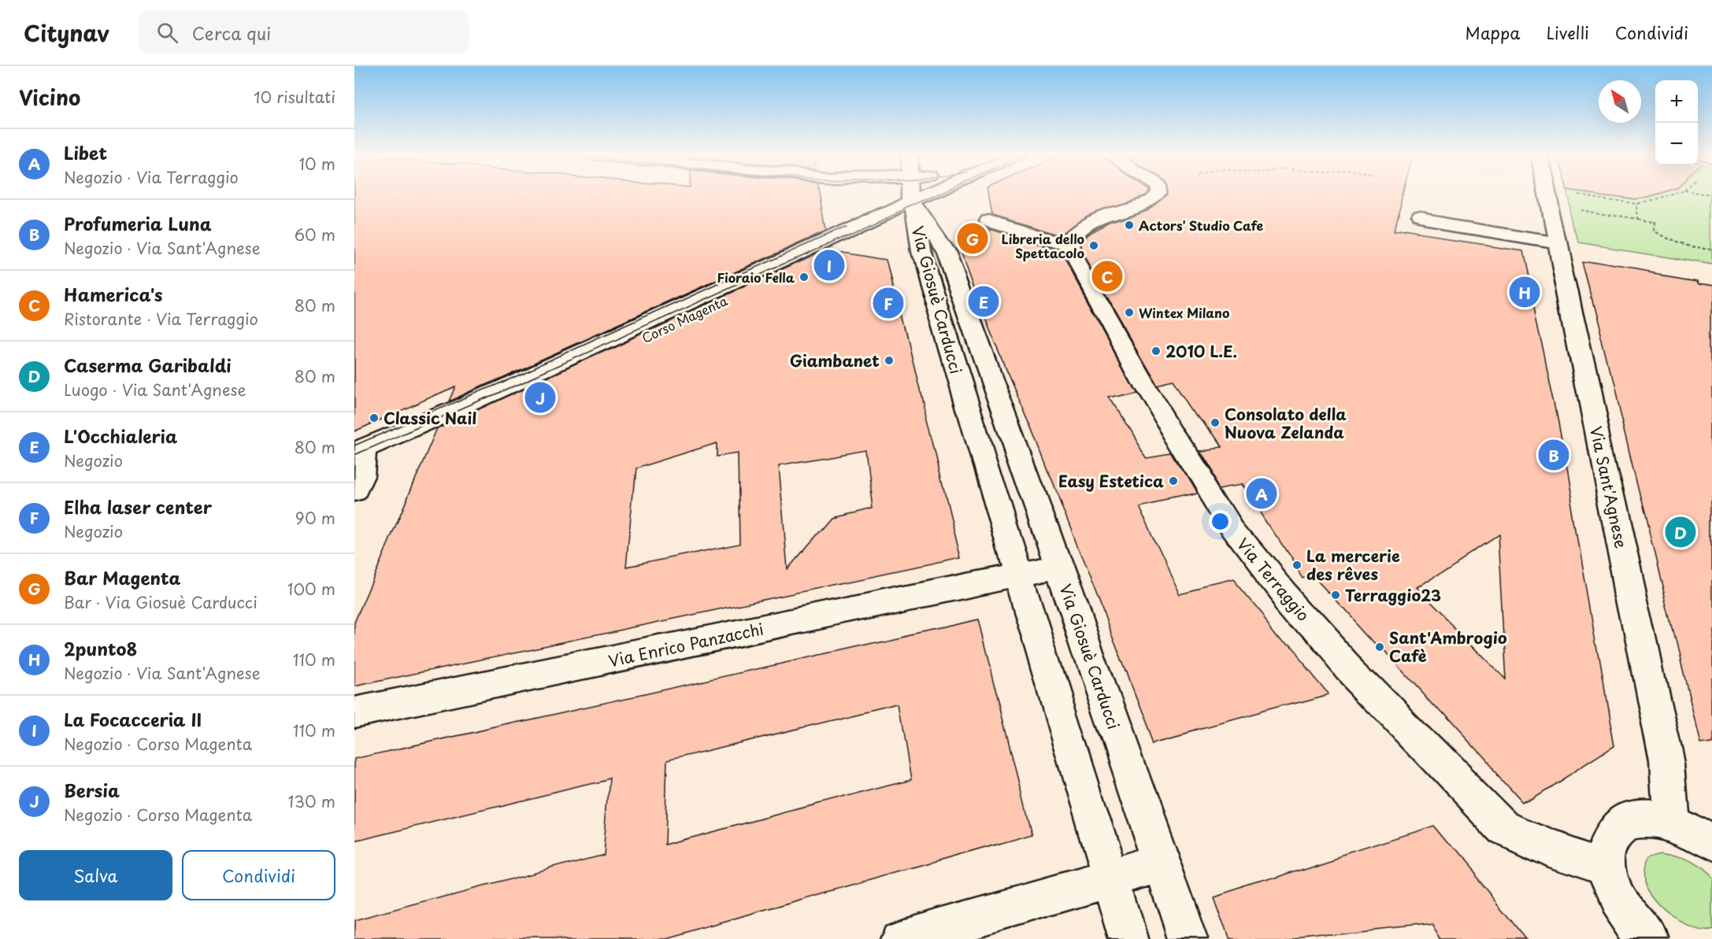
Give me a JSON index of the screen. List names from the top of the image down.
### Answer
{
  "streets": {
    "street": [
      "Via Giosuè Carducci",
      "Corso Magenta",
      "Via Sant'Agnese",
      "Via Terraggio",
      "Via Enrico Panzacchi"
    ]
  },
  "crossings": [
    ["Via Giosuè Carducci", "Corso Magenta"],
    ["Via Giosuè Carducci", "Via Enrico Panzacchi"]
  ],
  "places": [
    "Actors' Studio Cafe",
    "Libreria dello Spettacolo",
    "Fioraio Fella",
    "Wintex Milano",
    "2010 L.E.",
    "Giambanet",
    "Classic Nail",
    "Consolato della Nuova Zelanda",
    "Easy Estetica",
    "La mercerie des rêves",
    "Terraggio23",
    "Sant'Ambrogio Cafè"
  ],
  "north": "top left",
  "page": {
    "header": "Citynav",
    "search": "Cerca qui",
    "nav": ["Mappa", "Livelli", "Condividi"],
    "heading": ["Vicino", "10 risultati"],
    "map_buttons": ["+", "−"],
    "list": [
      {
        "mark": "A",
        "name": "Libet",
        "note": "Negozio · Via Terraggio",
        "value": "10 m"
      },
      {
        "mark": "B",
        "name": "Profumeria Luna",
        "note": "Negozio · Via Sant'Agnese",
        "value": "60 m"
      },
      {
        "mark": "C",
        "name": "Hamerica's",
        "note": "Ristorante · Via Terraggio",
        "value": "80 m"
      },
      {
        "mark": "D",
        "name": "Caserma Garibaldi",
        "note": "Luogo · Via Sant'Agnese",
        "value": "80 m"
      },
      {
        "mark": "E",
        "name": "L'Occhialeria",
        "note": "Negozio",
        "value": "80 m"
      },
      {
        "mark": "F",
        "name": "Elha laser center",
        "note": "Negozio",
        "value": "90 m"
      },
      {
        "mark": "G",
        "name": "Bar Magenta",
        "note": "Bar · Via Giosuè Carducci",
        "value": "100 m"
      },
      {
        "mark": "H",
        "name": "2punto8",
        "note": "Negozio · Via Sant'Agnese",
        "value": "110 m"
      },
      {
        "mark": "I",
        "name": "La Focacceria II",
        "note": "Negozio · Corso Magenta",
        "value": "110 m"
      },
      {
        "mark": "J",
        "name": "Bersia",
        "note": "Negozio · Corso Magenta",
        "value": "130 m"
      }
    ],
    "pins": [
      "G",
      "I",
      "C",
      "H",
      "E",
      "F",
      "J",
      "B",
      "A",
      "D"
    ],
    "buttons": ["Salva", "Condividi"]
  }
}
